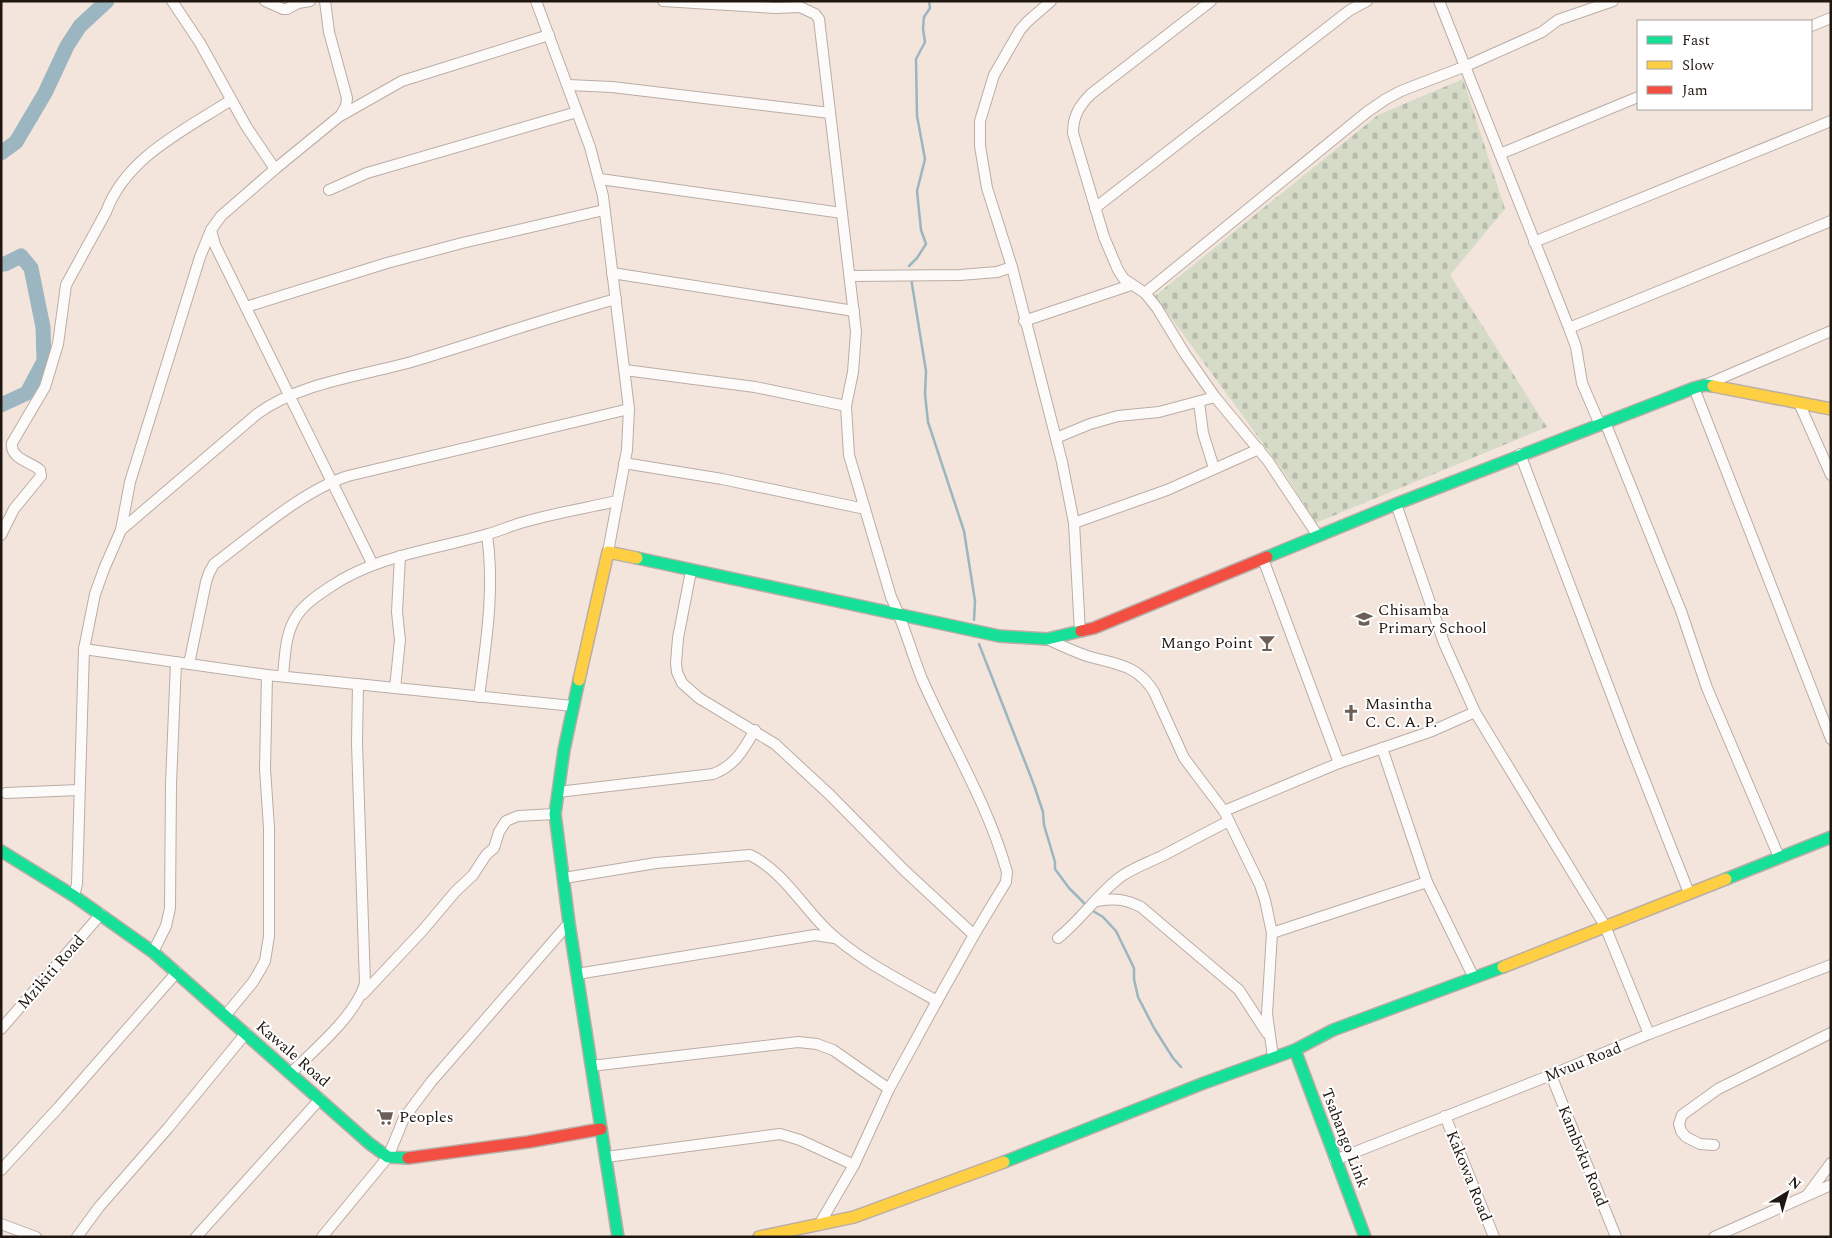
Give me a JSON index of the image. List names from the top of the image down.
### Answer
{
  "streets": {
    "street": [
      "Mzikiti Road",
      "Kawale Road",
      "Mvuu Road",
      "Tsabango Link",
      "Kambvku Road",
      "Kakowa Road"
    ]
  },
  "crossings": [
    ["Mzikiti Road", "Kawale Road"],
    ["Mvuu Road", "Tsabango Link"],
    ["Mvuu Road", "Kambvku Road"],
    ["Mvuu Road", "Kakowa Road"]
  ],
  "places": {
    "school or university": ["Chisamba Primary School"],
    "bar": ["Mango Point"],
    "church": ["Masintha C. C. A. P."],
    "supermarket": ["Peoples"]
  },
  "legend": ["Fast", "Slow", "Jam"],
  "north": "top right"
}
